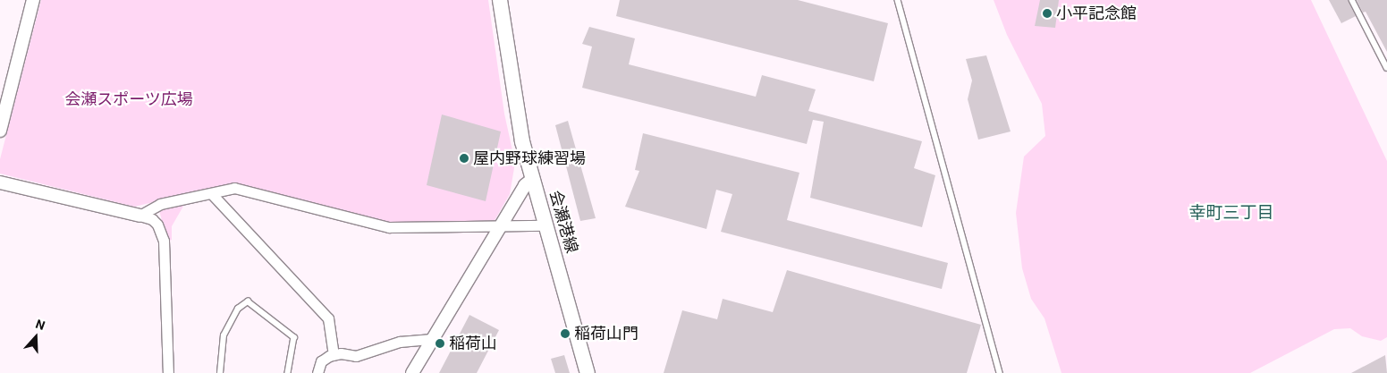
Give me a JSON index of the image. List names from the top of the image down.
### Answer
{
  "streets": {
    "main road": ["会瀬港線"]
  },
  "districts": ["幸町三丁目"],
  "parks": ["会瀬スポーツ広場"],
  "places": [
    "小平記念館",
    "屋内野球練習場",
    "稲荷山門",
    "稲荷山"
  ],
  "north": "top"
}
